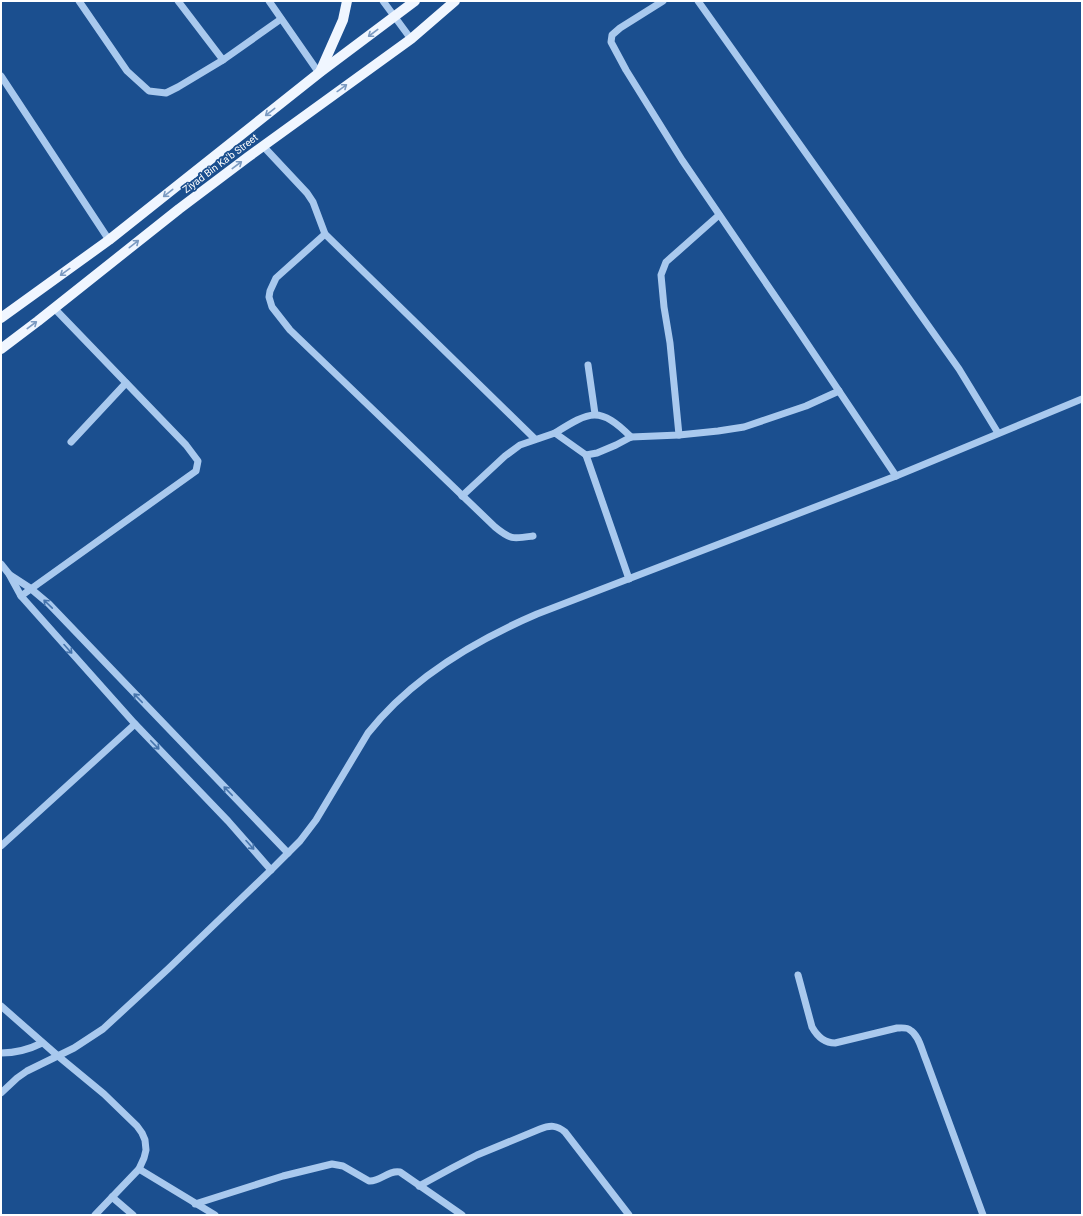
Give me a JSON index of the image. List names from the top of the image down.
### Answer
{
  "streets": {
    "main road": ["Ziyad Bin Ka'b Street"]
  }
}
